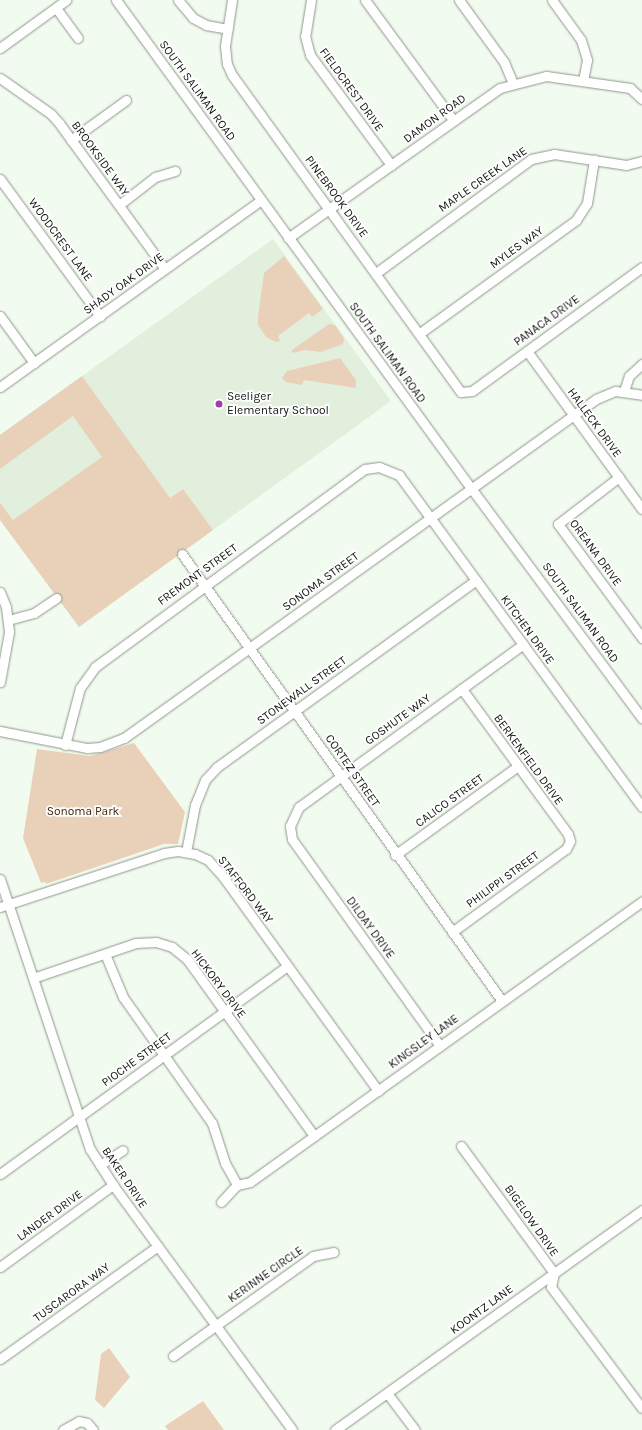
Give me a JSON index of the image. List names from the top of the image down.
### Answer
{
  "streets": {
    "street": [
      "FIELDCREST DRIVE",
      "SOUTH SALIMAN ROAD",
      "DAMON ROAD",
      "BROOKSIDE WAY",
      "MAPLE CREEK LANE",
      "PINEBROOK DRIVE",
      "WOODCREST LANE",
      "MYLES WAY",
      "SHADY OAK DRIVE",
      "PANACA DRIVE",
      "HALLECK DRIVE",
      "OREANA DRIVE",
      "FREMONT STREET",
      "SONOMA STREET",
      "KITCHEN DRIVE",
      "STONEWALL STREET",
      "GOSHUTE WAY",
      "BERKENFIELD DRIVE",
      "CORTEZ STREET",
      "CALICO STREET",
      "PHILIPPI STREET",
      "STAFFORD WAY",
      "DILDAY DRIVE",
      "HICKORY DRIVE",
      "KINGSLEY LANE",
      "PIOCHE STREET",
      "BAKER DRIVE",
      "LANDER DRIVE",
      "BIGELOW DRIVE",
      "KERINNE CIRCLE",
      "TUSCARORA WAY",
      "KOONTZ LANE"
    ]
  },
  "crossings": [
    ["FIELDCREST DRIVE", "DAMON ROAD"],
    ["SOUTH SALIMAN ROAD", "DAMON ROAD"],
    ["SOUTH SALIMAN ROAD", "SHADY OAK DRIVE"],
    ["SOUTH SALIMAN ROAD", "SONOMA STREET"],
    ["DAMON ROAD", "PINEBROOK DRIVE"],
    ["BROOKSIDE WAY", "SHADY OAK DRIVE"],
    ["MAPLE CREEK LANE", "PINEBROOK DRIVE"],
    ["MAPLE CREEK LANE", "MYLES WAY"],
    ["PINEBROOK DRIVE", "MYLES WAY"],
    ["PINEBROOK DRIVE", "PANACA DRIVE"],
    ["WOODCREST LANE", "SHADY OAK DRIVE"],
    ["PANACA DRIVE", "HALLECK DRIVE"],
    ["HALLECK DRIVE", "OREANA DRIVE"],
    ["HALLECK DRIVE", "SONOMA STREET"],
    ["FREMONT STREET", "SONOMA STREET"],
    ["FREMONT STREET", "KITCHEN DRIVE"],
    ["FREMONT STREET", "CORTEZ STREET"],
    ["SONOMA STREET", "KITCHEN DRIVE"],
    ["SONOMA STREET", "CORTEZ STREET"],
    ["KITCHEN DRIVE", "STONEWALL STREET"],
    ["KITCHEN DRIVE", "GOSHUTE WAY"],
    ["STONEWALL STREET", "CORTEZ STREET"],
    ["STONEWALL STREET", "STAFFORD WAY"],
    ["GOSHUTE WAY", "BERKENFIELD DRIVE"],
    ["GOSHUTE WAY", "CORTEZ STREET"],
    ["GOSHUTE WAY", "DILDAY DRIVE"],
    ["BERKENFIELD DRIVE", "CALICO STREET"],
    ["BERKENFIELD DRIVE", "PHILIPPI STREET"],
    ["CORTEZ STREET", "CALICO STREET"],
    ["CORTEZ STREET", "PHILIPPI STREET"],
    ["CORTEZ STREET", "KINGSLEY LANE"],
    ["STAFFORD WAY", "KINGSLEY LANE"],
    ["STAFFORD WAY", "PIOCHE STREET"],
    ["STAFFORD WAY", "BAKER DRIVE"],
    ["DILDAY DRIVE", "KINGSLEY LANE"],
    ["HICKORY DRIVE", "KINGSLEY LANE"],
    ["HICKORY DRIVE", "PIOCHE STREET"],
    ["HICKORY DRIVE", "BAKER DRIVE"],
    ["PIOCHE STREET", "BAKER DRIVE"],
    ["BAKER DRIVE", "LANDER DRIVE"],
    ["BAKER DRIVE", "KERINNE CIRCLE"],
    ["BAKER DRIVE", "TUSCARORA WAY"],
    ["BIGELOW DRIVE", "KOONTZ LANE"]
  ],
  "parks": ["Sonoma Park"],
  "places": ["Seeliger Elementary School"]
}
